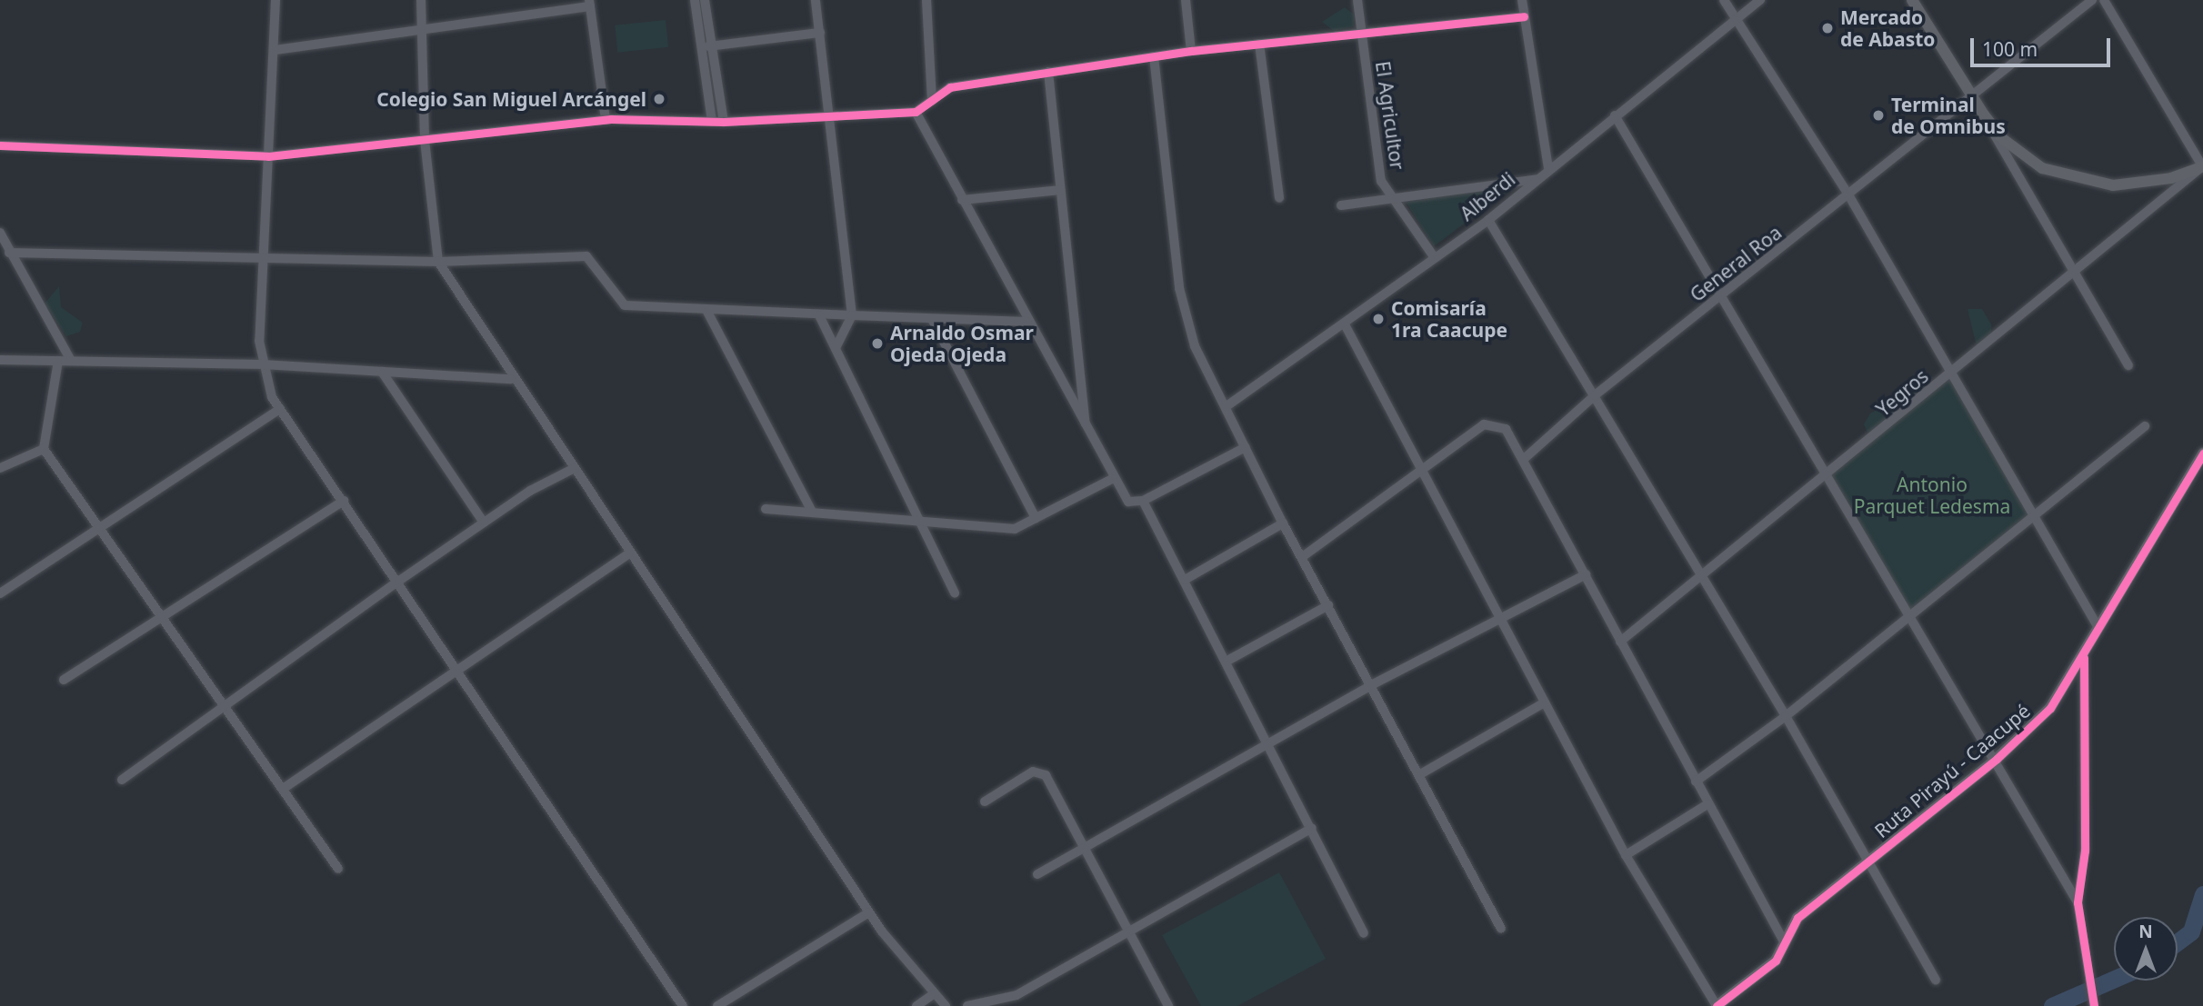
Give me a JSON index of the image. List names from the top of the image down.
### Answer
{
  "streets": {
    "main road": ["Ruta Pirayú - Caacupé"],
    "street": [
      "El Agricultor",
      "Alberdi",
      "General Roa",
      "Yegros"
    ]
  },
  "crossings": [
    ["El Agricultor", "Alberdi"]
  ],
  "parks": ["Antonio Parquet Ledesma"],
  "places": [
    "Mercado de Abasto",
    "Colegio San Miguel Arcángel",
    "Terminal de Omnibus",
    "Comisaría 1ra Caacupe",
    "Arnaldo Osmar Ojeda Ojeda"
  ],
  "scale_bar": "100 m",
  "north": "top"
}
